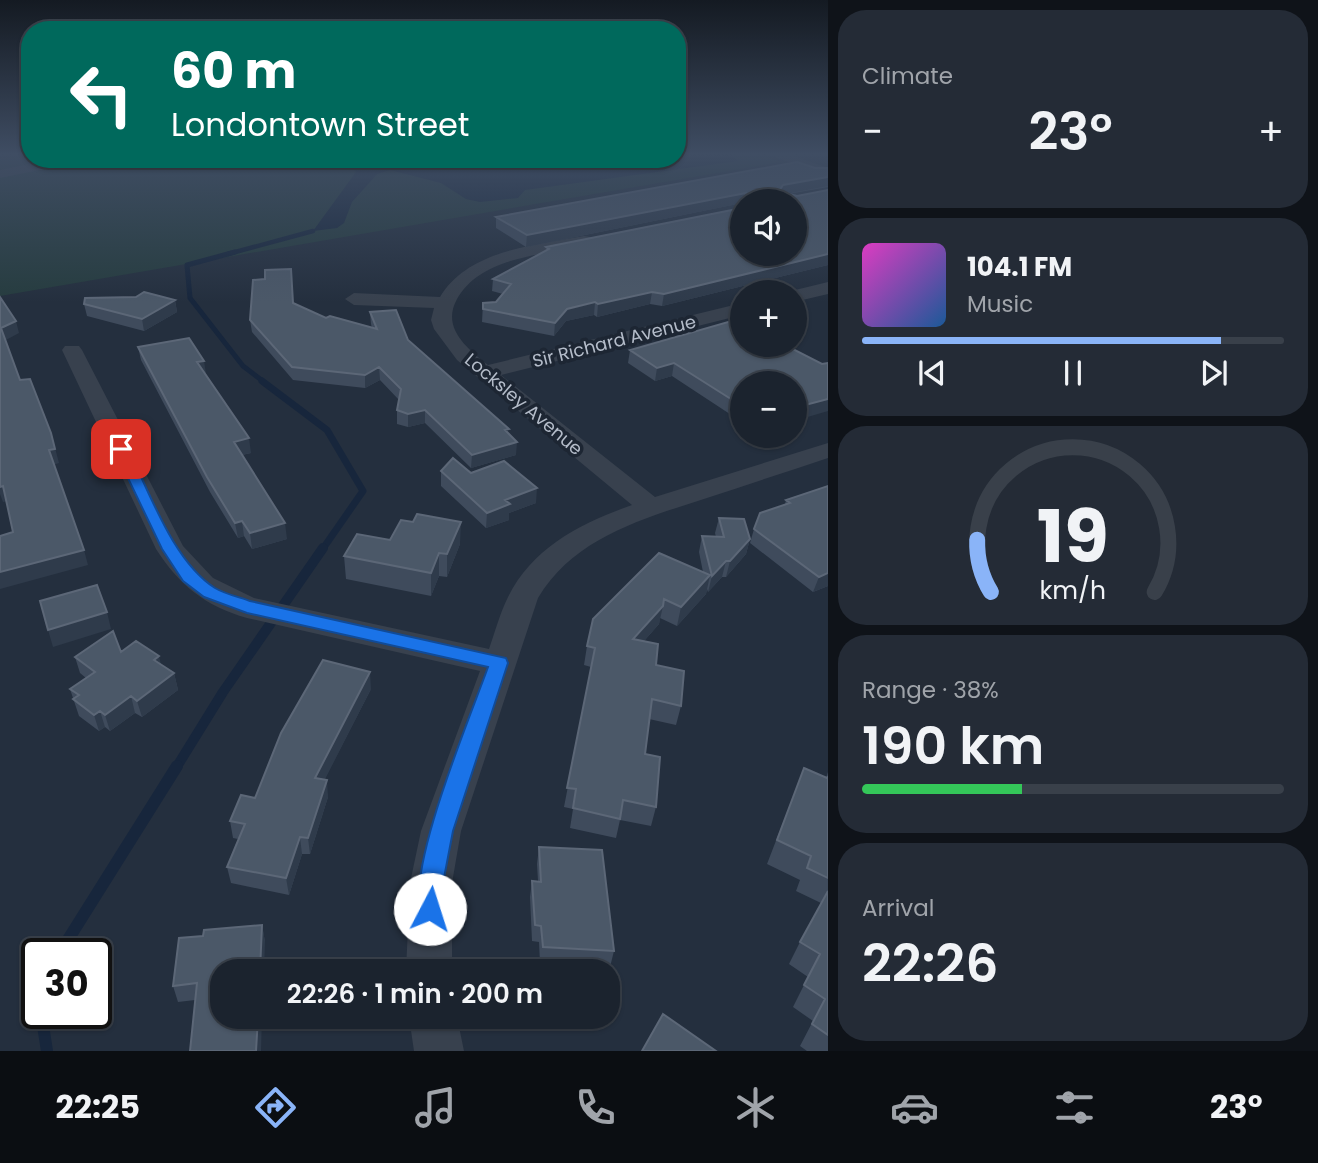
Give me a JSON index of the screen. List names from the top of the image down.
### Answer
{
  "streets": {
    "street": ["Sir Richard Avenue", "Locksley Avenue"]
  },
  "crossings": [
    ["Sir Richard Avenue", "Locksley Avenue"]
  ],
  "page": {
    "tile": [
      "Climate",
      ["Range · 38%", "190 km"],
      ["Arrival", "22:26"]
    ],
    "turn": ["60 m", "Londontown Street"],
    "heat": ["−", "23°", "+"],
    "map_buttons": ["+", "−"],
    "song": ["104.1 FM", "Music"],
    "limit": "30",
    "trip": "22:26 · 1 min · 200 m",
    "tabs": ["22:25", "23°"],
    "gauge": ["19", "km/h"]
  }
}
